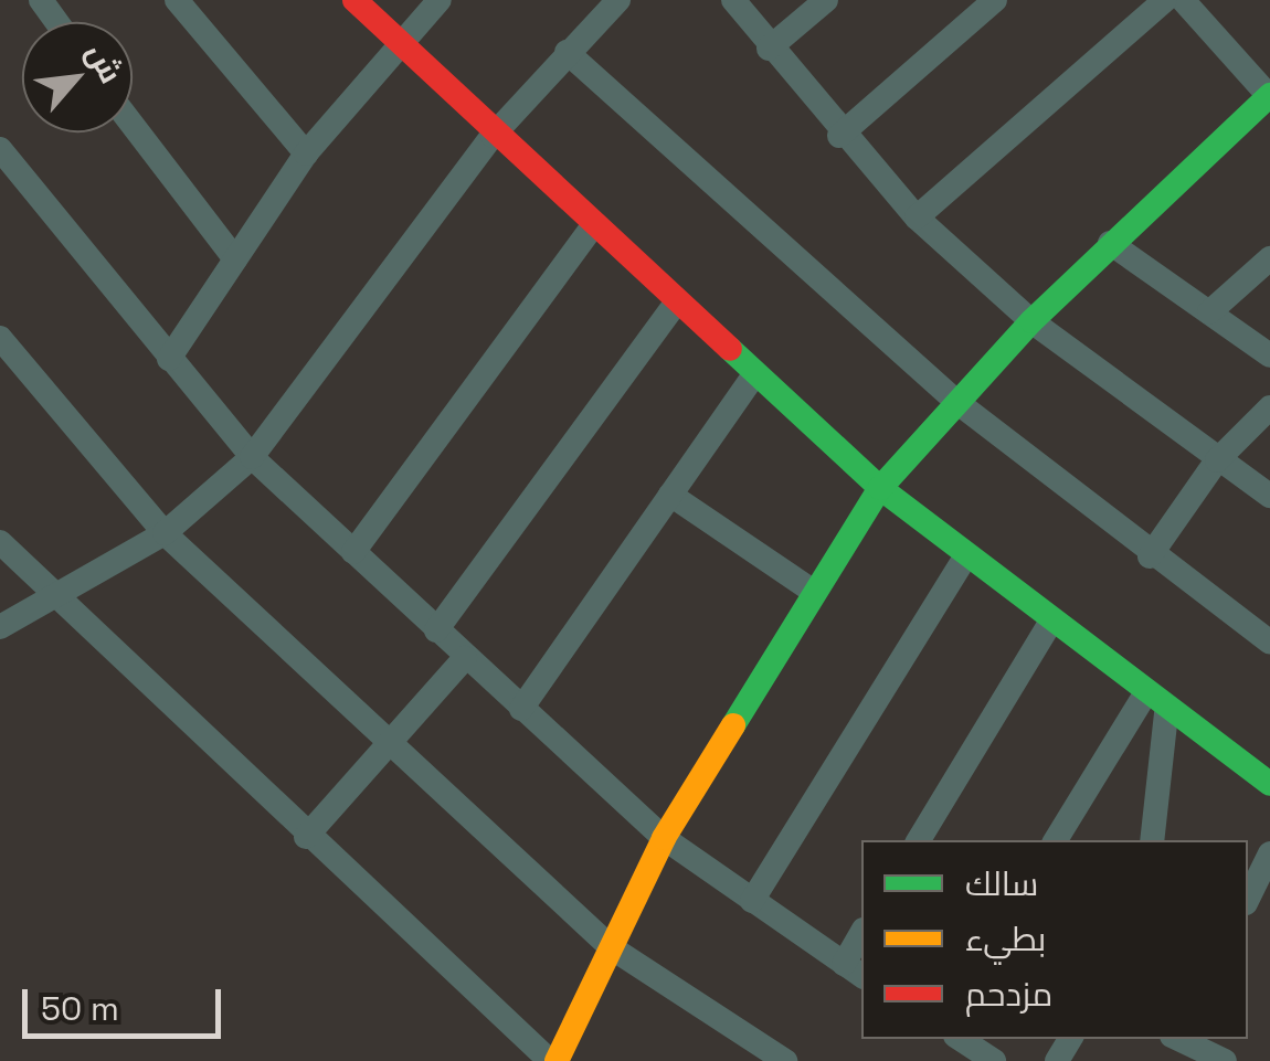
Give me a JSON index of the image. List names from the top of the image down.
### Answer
{
  "legend": ["سالك", "بطيء", "مزدحم"],
  "scale_bar": "50 m",
  "north": "top right"
}
